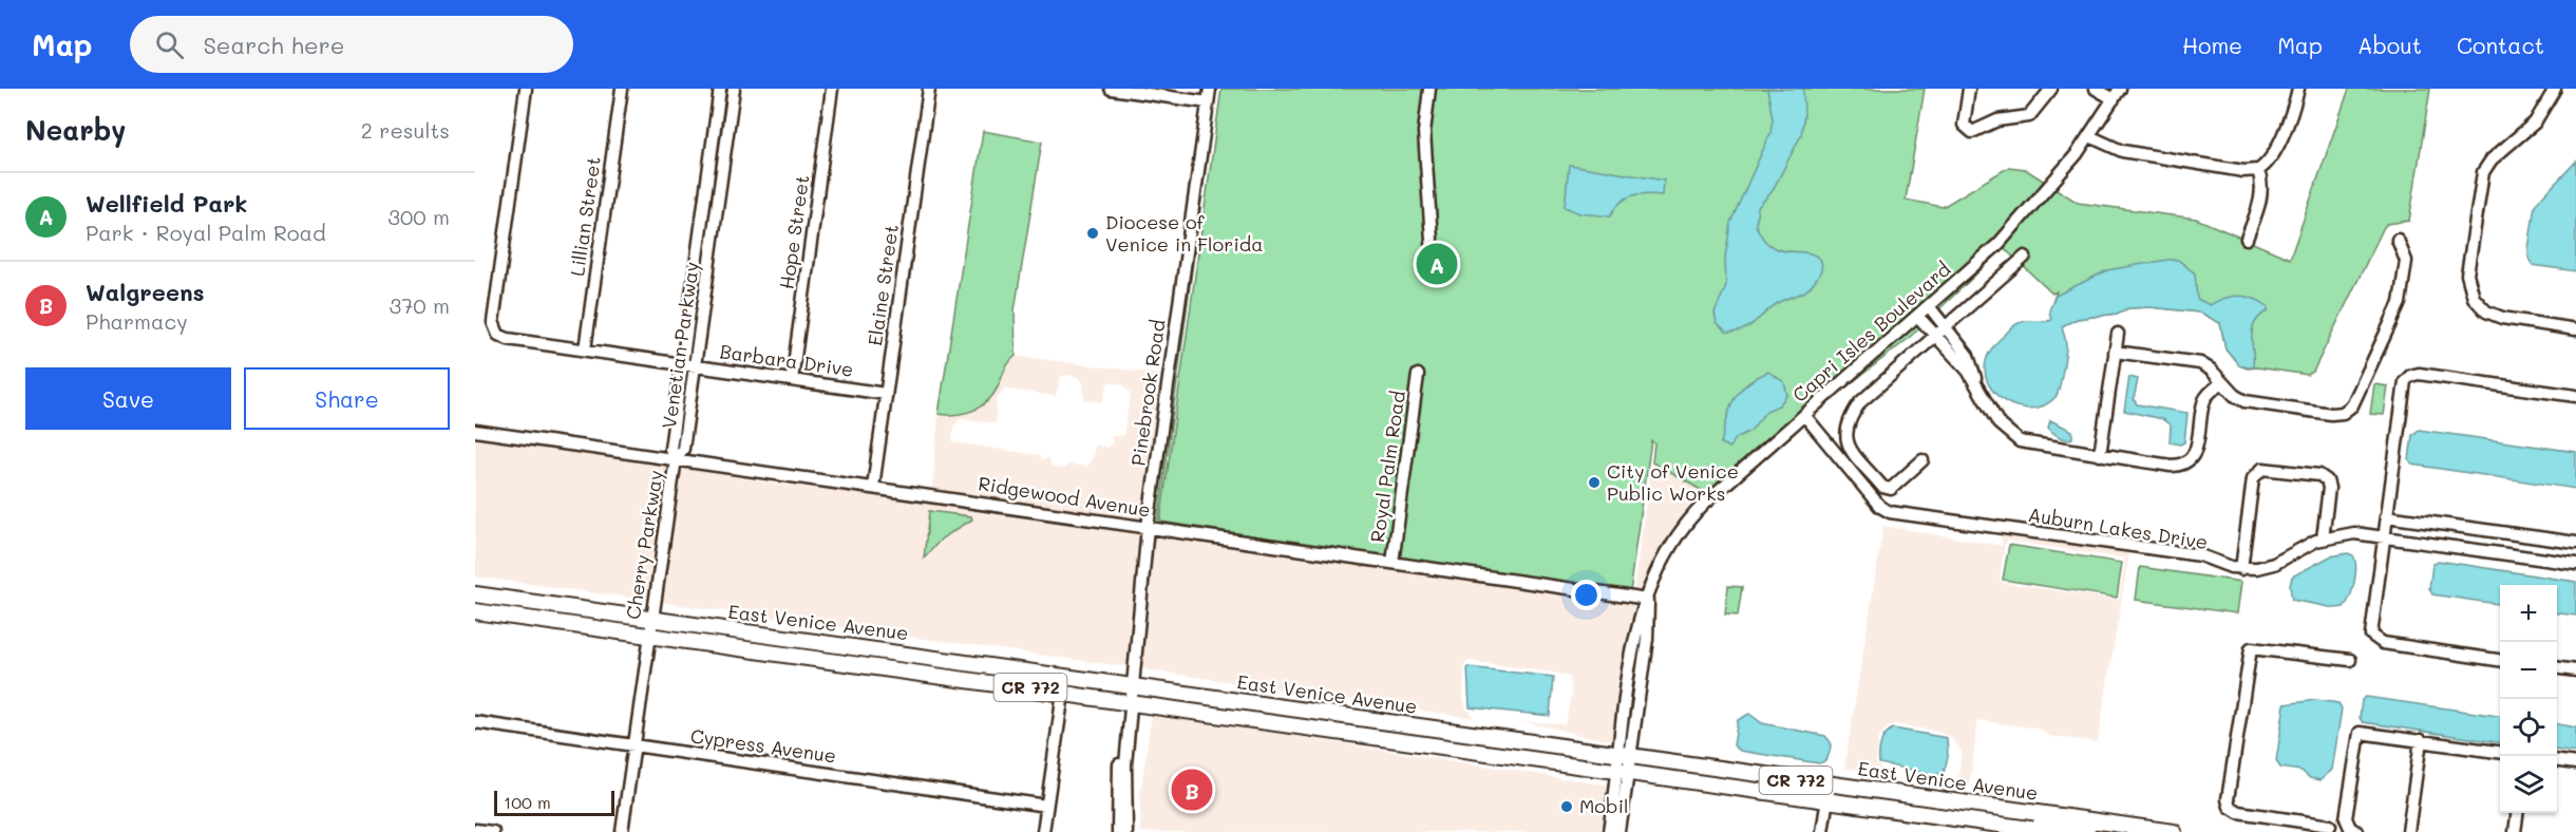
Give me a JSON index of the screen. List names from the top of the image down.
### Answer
{
  "streets": {
    "main road": ["East Venice Avenue", "CR 772"],
    "street": [
      "Lillian Street",
      "Hope Street",
      "Elaine Street",
      "Capri Isles Boulevard",
      "Venetian Parkway",
      "Barbara Drive",
      "Pinebrook Road",
      "Royal Palm Road",
      "Ridgewood Avenue",
      "Auburn Lakes Drive",
      "Cherry Parkway",
      "Cypress Avenue"
    ]
  },
  "crossings": [
    ["Lillian Street", "Barbara Drive"],
    ["Hope Street", "Barbara Drive"],
    ["Elaine Street", "Barbara Drive"],
    ["Elaine Street", "Ridgewood Avenue"],
    ["Capri Isles Boulevard", "Ridgewood Avenue"],
    ["Capri Isles Boulevard", "Auburn Lakes Drive"],
    ["Capri Isles Boulevard", "East Venice Avenue"],
    ["Venetian Parkway", "Barbara Drive"],
    ["Venetian Parkway", "Ridgewood Avenue"],
    ["Venetian Parkway", "Cherry Parkway"],
    ["Pinebrook Road", "Ridgewood Avenue"],
    ["Pinebrook Road", "East Venice Avenue"],
    ["Royal Palm Road", "Ridgewood Avenue"],
    ["Ridgewood Avenue", "Cherry Parkway"],
    ["Cherry Parkway", "East Venice Avenue"],
    ["Cherry Parkway", "Cypress Avenue"]
  ],
  "places": ["Diocese of Venice in Florida", "City of Venice Public Works", "Mobil"],
  "scale_bar": "100 m",
  "page": {
    "header": "Map",
    "search": "Search here",
    "nav": [
      "Home",
      "Map",
      "About",
      "Contact"
    ],
    "heading": ["Nearby", "2 results"],
    "list": [
      {
        "mark": "A",
        "name": "Wellfield Park",
        "note": "Park · Royal Palm Road",
        "value": "300 m"
      },
      {
        "mark": "B",
        "name": "Walgreens",
        "note": "Pharmacy",
        "value": "370 m"
      }
    ],
    "pins": ["A", "B"],
    "buttons": ["Save", "Share"],
    "map_buttons": ["+", "−"],
    "scale": "100 m"
  }
}
